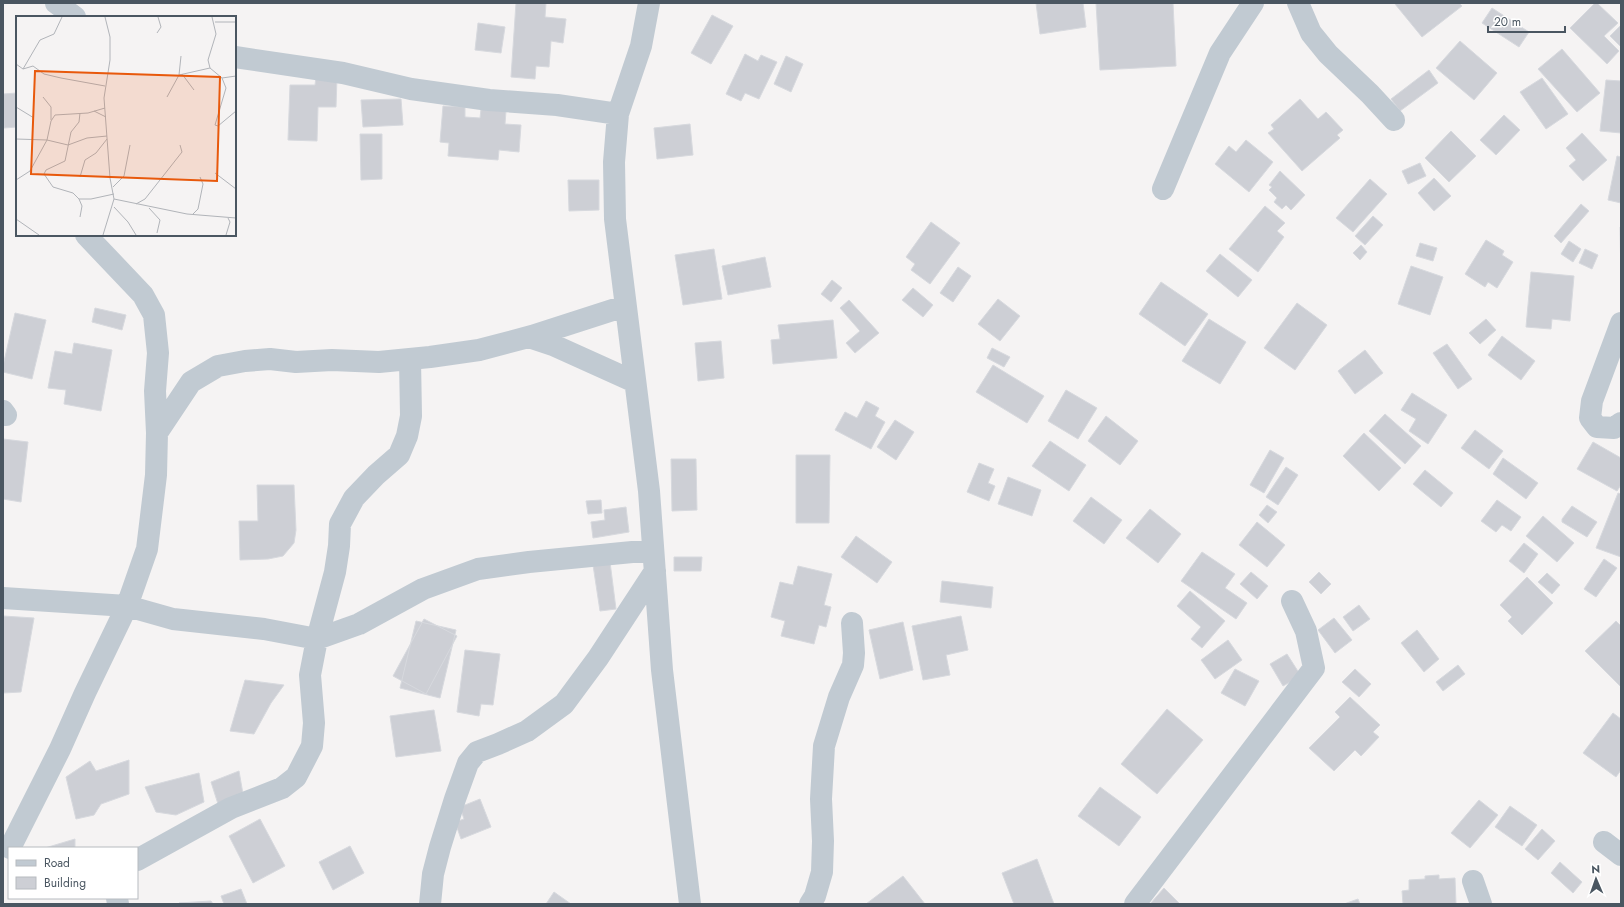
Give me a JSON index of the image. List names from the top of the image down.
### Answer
{
  "legend": ["Road", "Building"],
  "scale_bar": "20 m",
  "north": "top"
}
